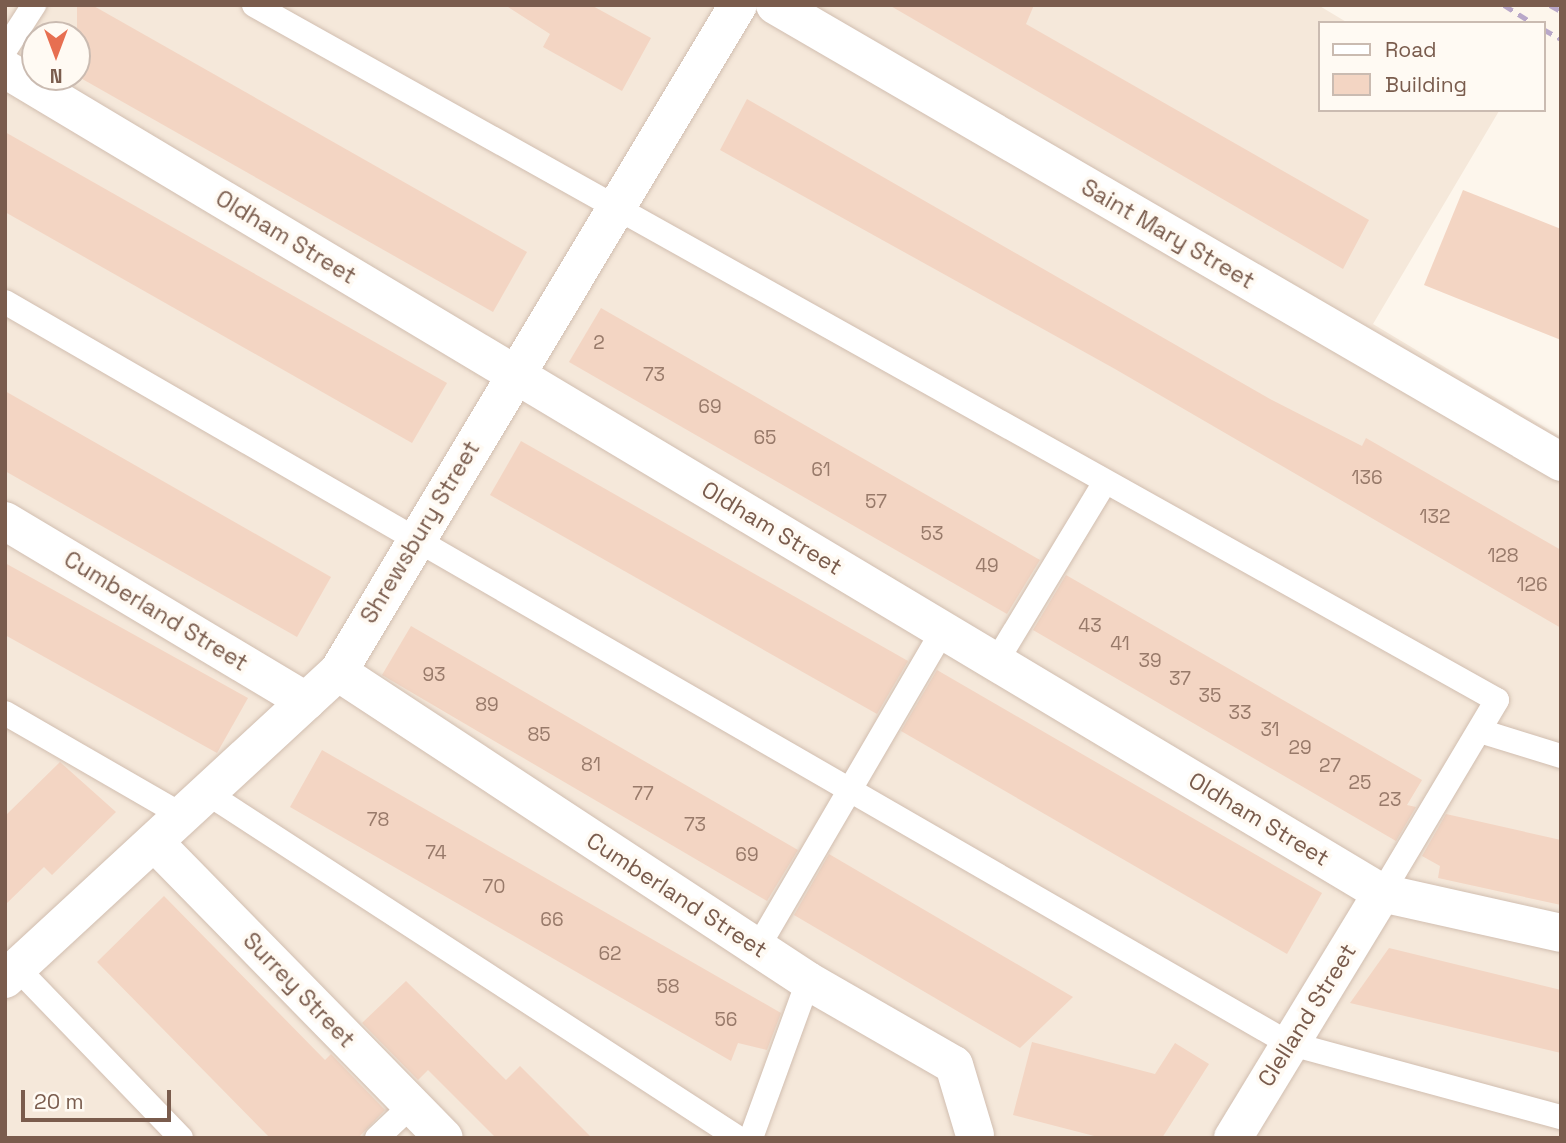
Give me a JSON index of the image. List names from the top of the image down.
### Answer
{
  "streets": {
    "street": [
      "Saint Mary Street",
      "Oldham Street",
      "Shrewsbury Street",
      "Cumberland Street",
      "Surrey Street",
      "Clelland Street"
    ]
  },
  "crossings": [
    ["Oldham Street", "Shrewsbury Street"],
    ["Oldham Street", "Clelland Street"],
    ["Shrewsbury Street", "Cumberland Street"],
    ["Shrewsbury Street", "Surrey Street"]
  ],
  "house_numbers": [
    "2",
    "73",
    "69",
    "65",
    "61",
    "136",
    "57",
    "132",
    "53",
    "128",
    "49",
    "126",
    "43",
    "41",
    "39",
    "93",
    "37",
    "35",
    "89",
    "33",
    "31",
    "85",
    "29",
    "81",
    "27",
    "25",
    "77",
    "23",
    "78",
    "73",
    "74",
    "69",
    "70",
    "66",
    "62",
    "58",
    "56"
  ],
  "legend": ["Road", "Building"],
  "scale_bar": "20 m",
  "north": "bottom"
}
